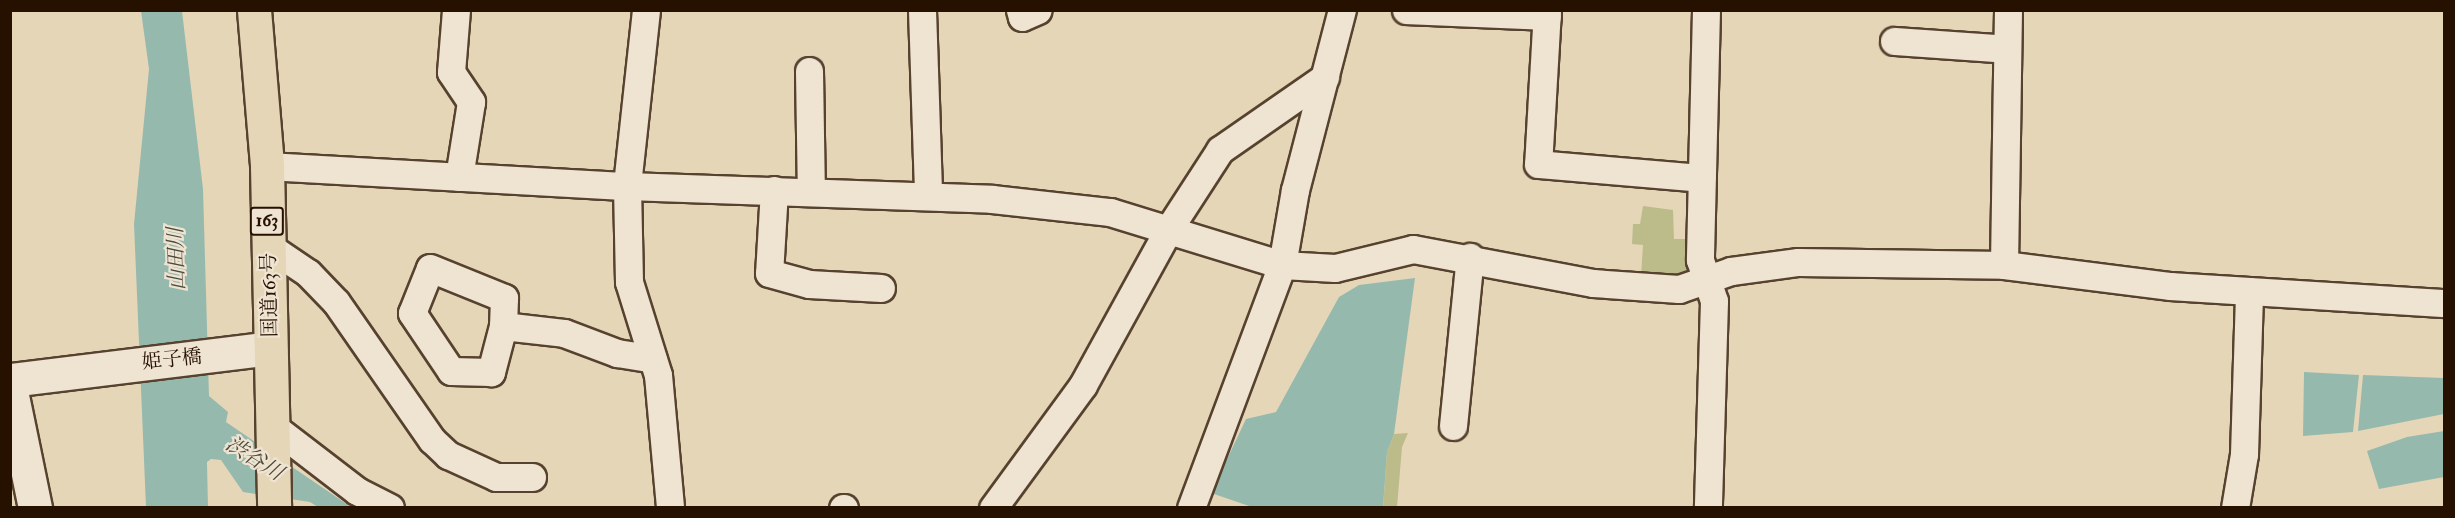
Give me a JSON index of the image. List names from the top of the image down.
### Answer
{
  "streets": {
    "highway": ["163", "国道163号"],
    "street": ["姫子橋"]
  },
  "crossings": [
    ["国道163号", "姫子橋"]
  ],
  "water": ["山田川", "渋谷川"]
}
